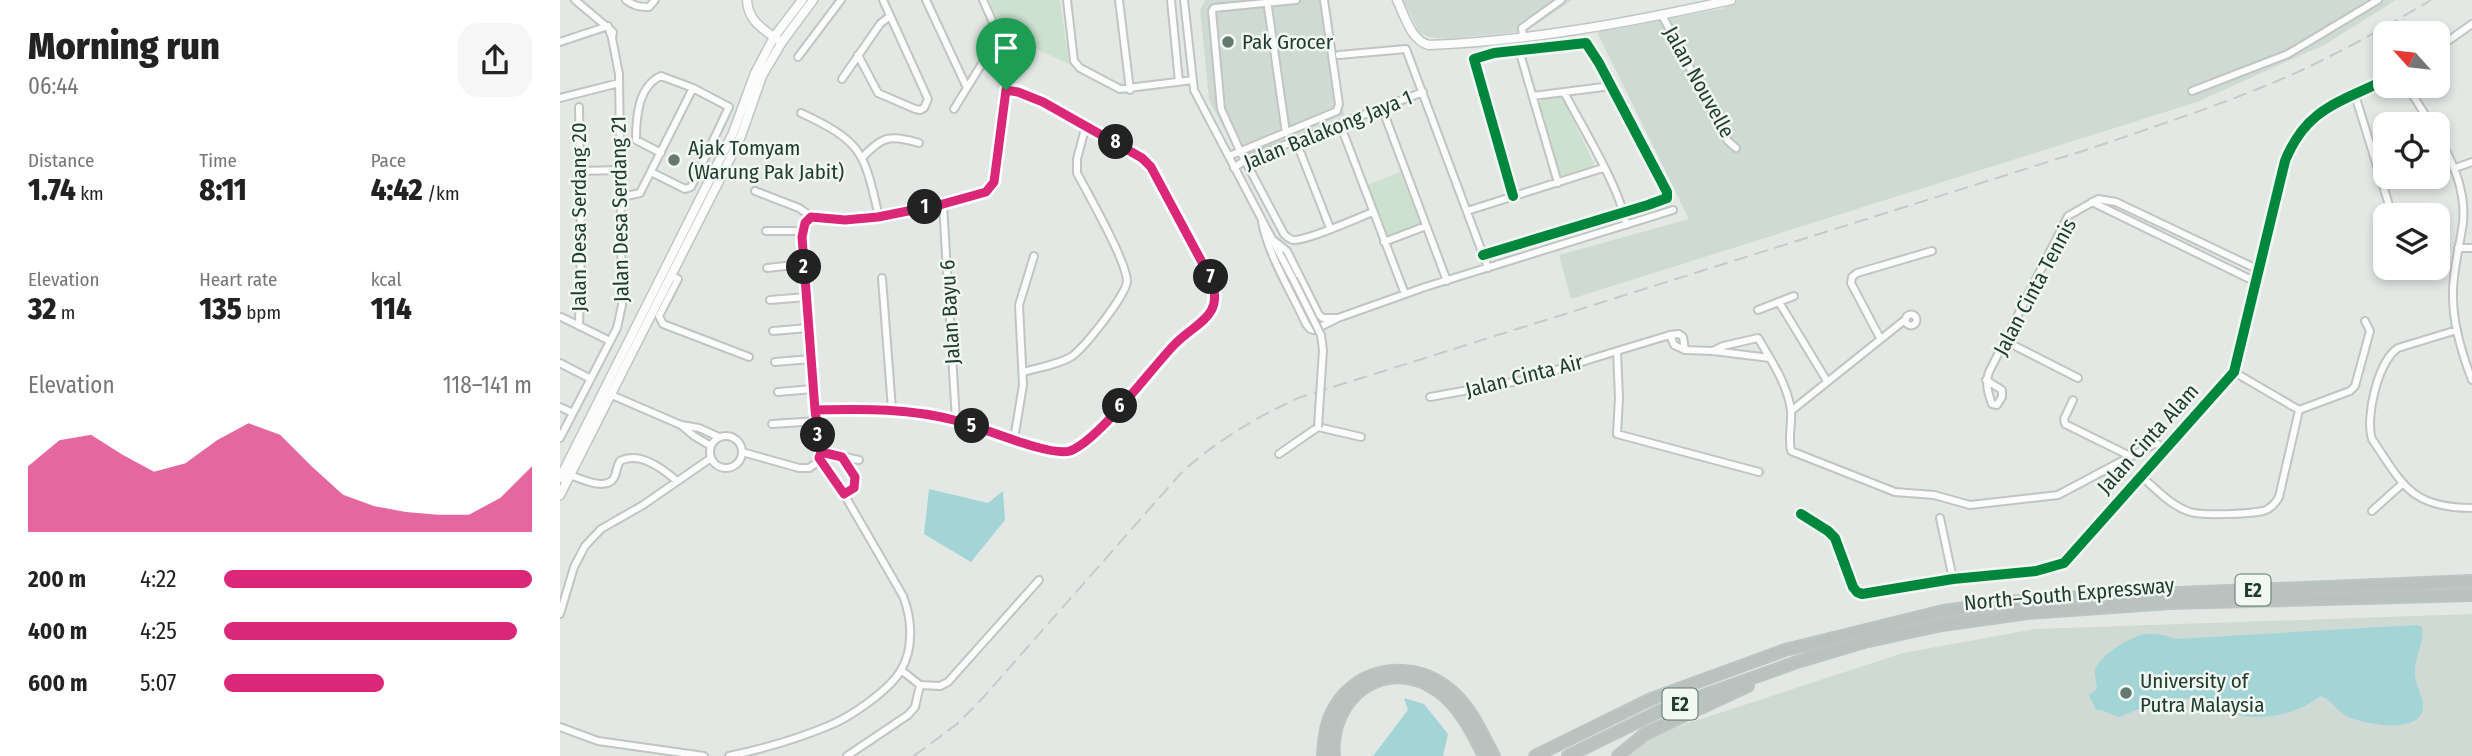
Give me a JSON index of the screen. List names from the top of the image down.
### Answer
{
  "streets": {
    "highway": ["E2", "North–South Expressway"],
    "street": [
      "Jalan Nouvelle",
      "Jalan Balakong Jaya 1",
      "Jalan Desa Serdang 21",
      "Jalan Desa Serdang 20",
      "Jalan Cinta Tennis",
      "Jalan Bayu 6",
      "Jalan Cinta Air",
      "Jalan Cinta Alam"
    ]
  },
  "crossings": [
    ["Jalan Cinta Tennis", "Jalan Cinta Alam"]
  ],
  "places": ["Pak Grocer", "Ajak Tomyam (Warung Pak Jabit)", "University of Putra Malaysia"],
  "north": "top left",
  "page": {
    "heading": ["Morning run", "06:44"],
    "stats": [
      ["Distance", "1.74 km"],
      ["Time", "8:11"],
      ["Pace", "4:42 /km"],
      ["Elevation", "32 m"],
      ["Heart rate", "135 bpm"],
      ["kcal", "114"]
    ],
    "pins": [
      "8",
      "1",
      "2",
      "7",
      "6",
      "5",
      "3"
    ],
    "chart": ["Elevation", "118–141 m"],
    "list": [
      {
        "name": "200 m",
        "note": "4:22"
      },
      {
        "name": "400 m",
        "note": "4:25"
      },
      {
        "name": "600 m",
        "note": "5:07"
      }
    ]
  }
}
